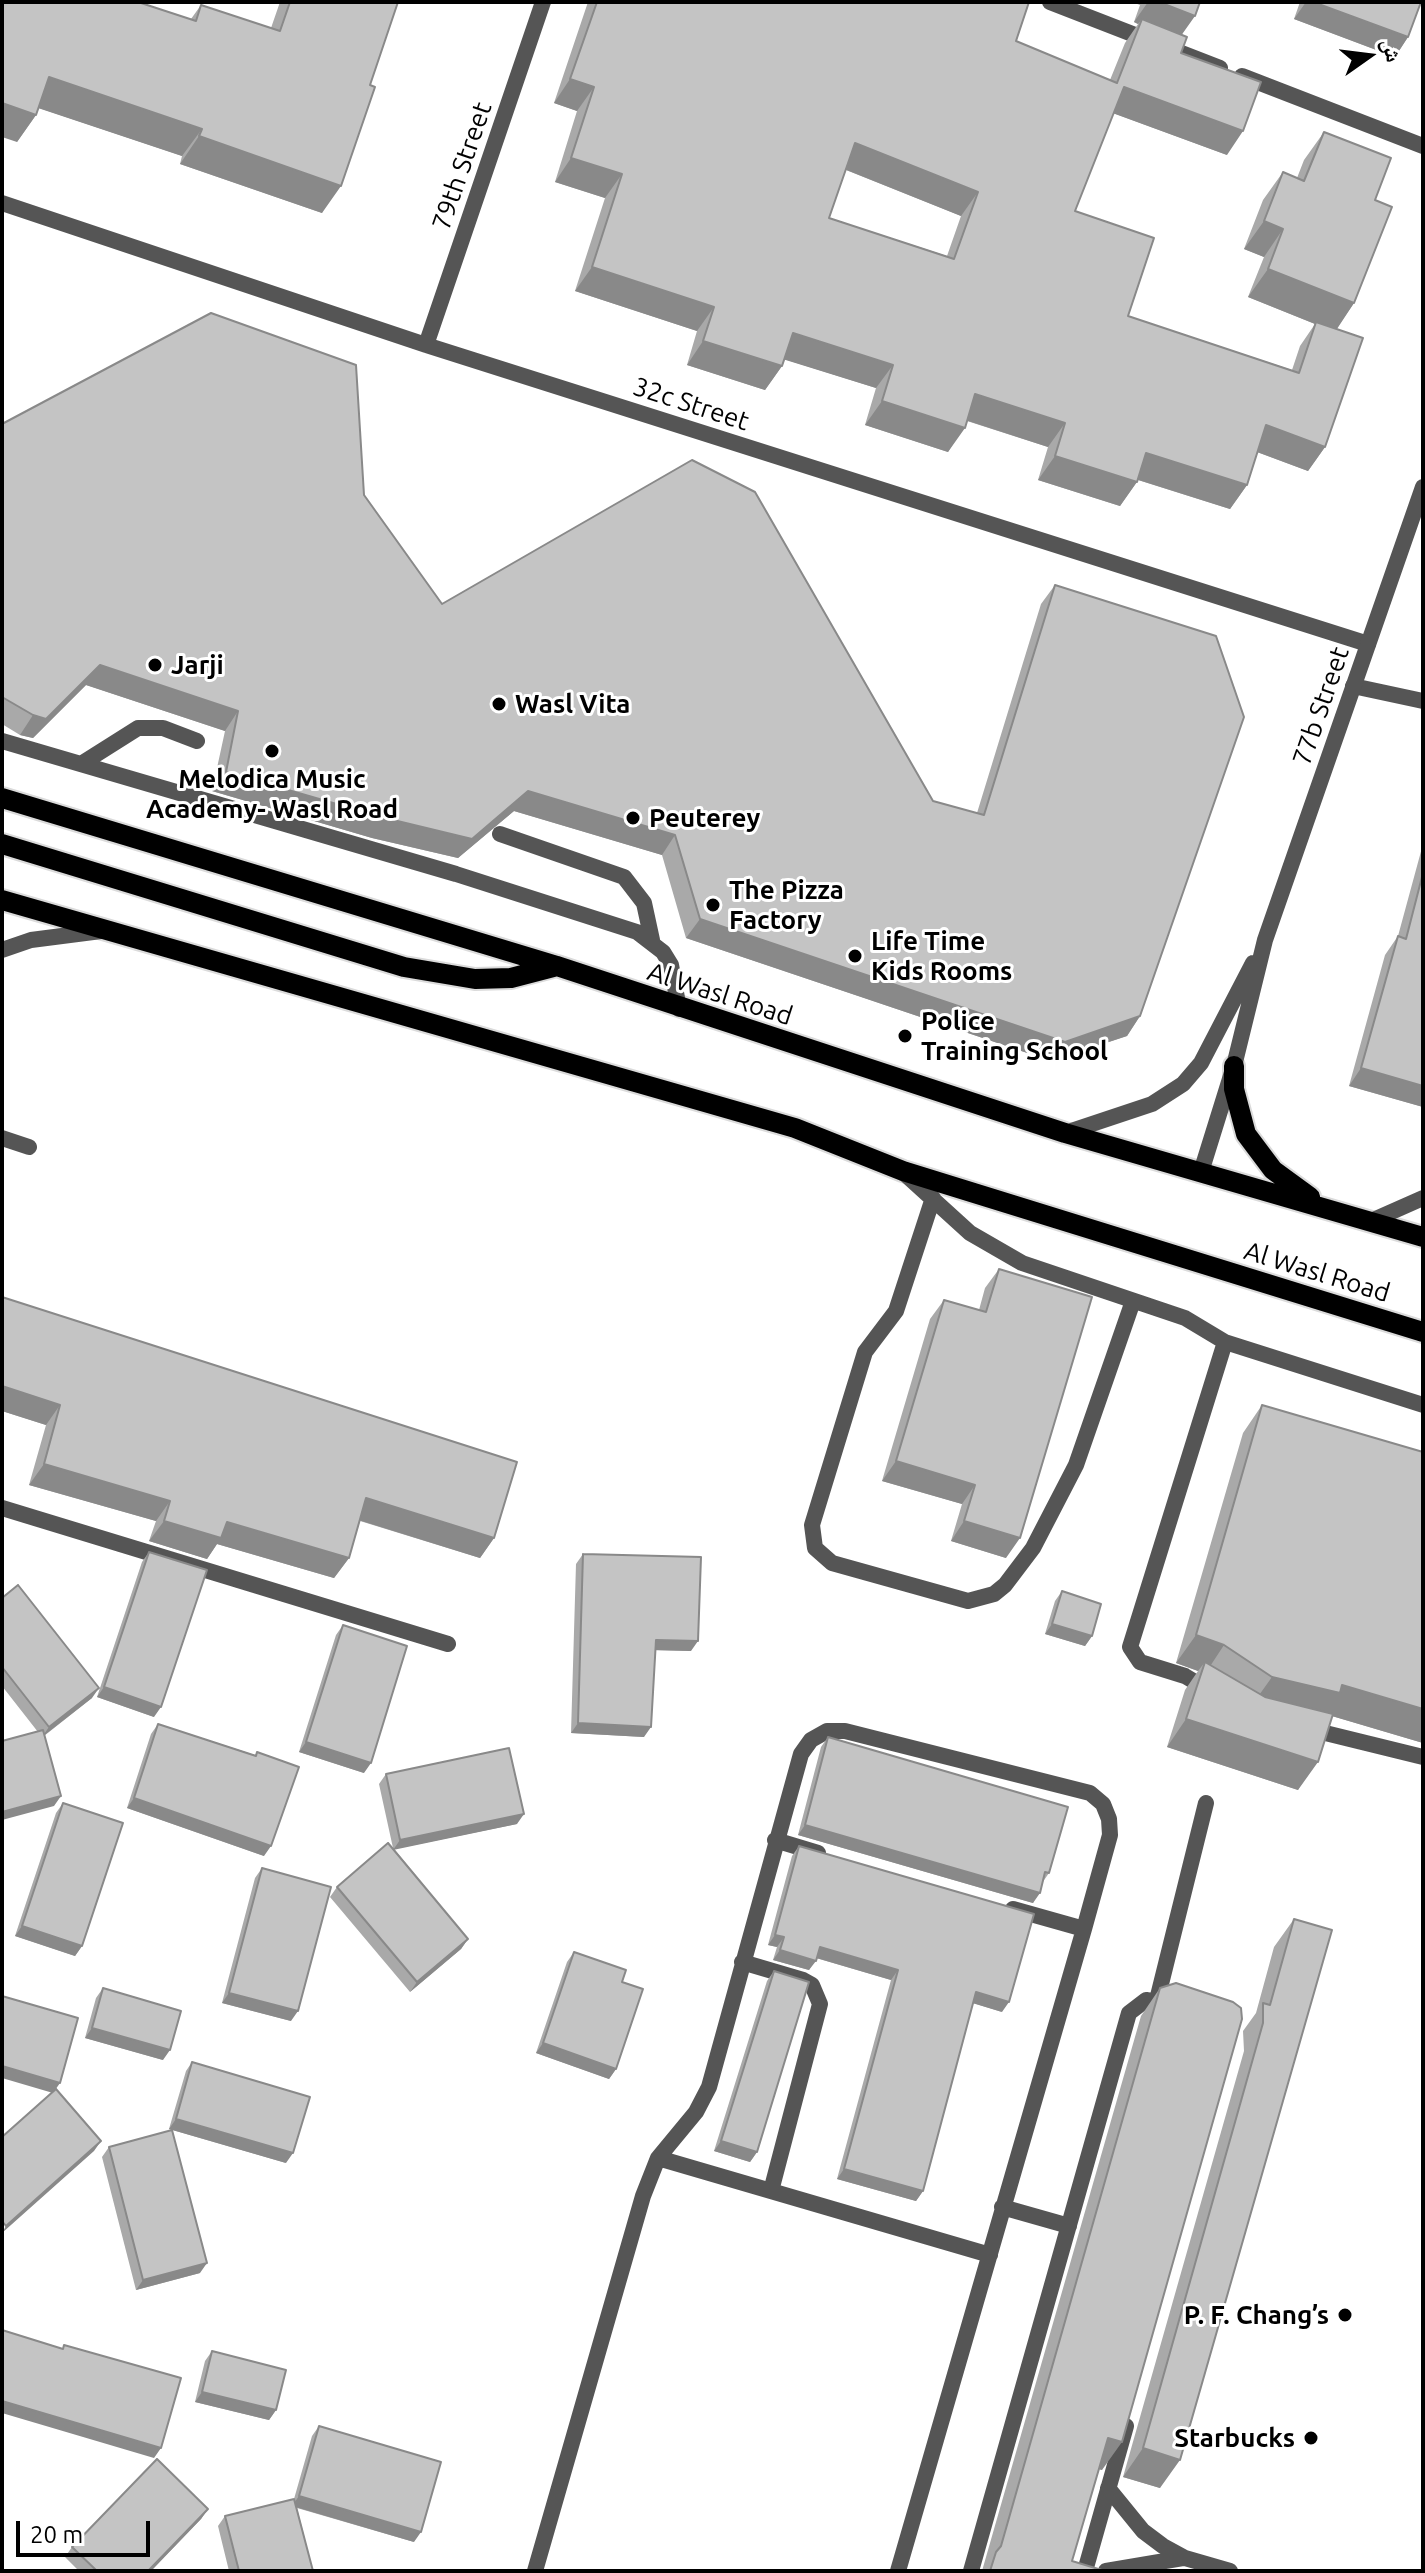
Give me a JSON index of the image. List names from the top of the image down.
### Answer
{
  "streets": {
    "main road": ["Al Wasl Road"],
    "street": ["79th Street", "32c Street", "77b Street"]
  },
  "crossings": [
    ["79th Street", "32c Street"],
    ["32c Street", "77b Street"],
    ["77b Street", "Al Wasl Road"]
  ],
  "places": [
    "Jarji",
    "Wasl Vita",
    "Melodica Music Academy- Wasl Road",
    "Peuterey",
    "The Pizza Factory",
    "Life Time Kids Rooms",
    "Police Training School",
    "P. F. Chang’s",
    "Starbucks"
  ],
  "scale_bar": "20 m",
  "north": "right"
}
